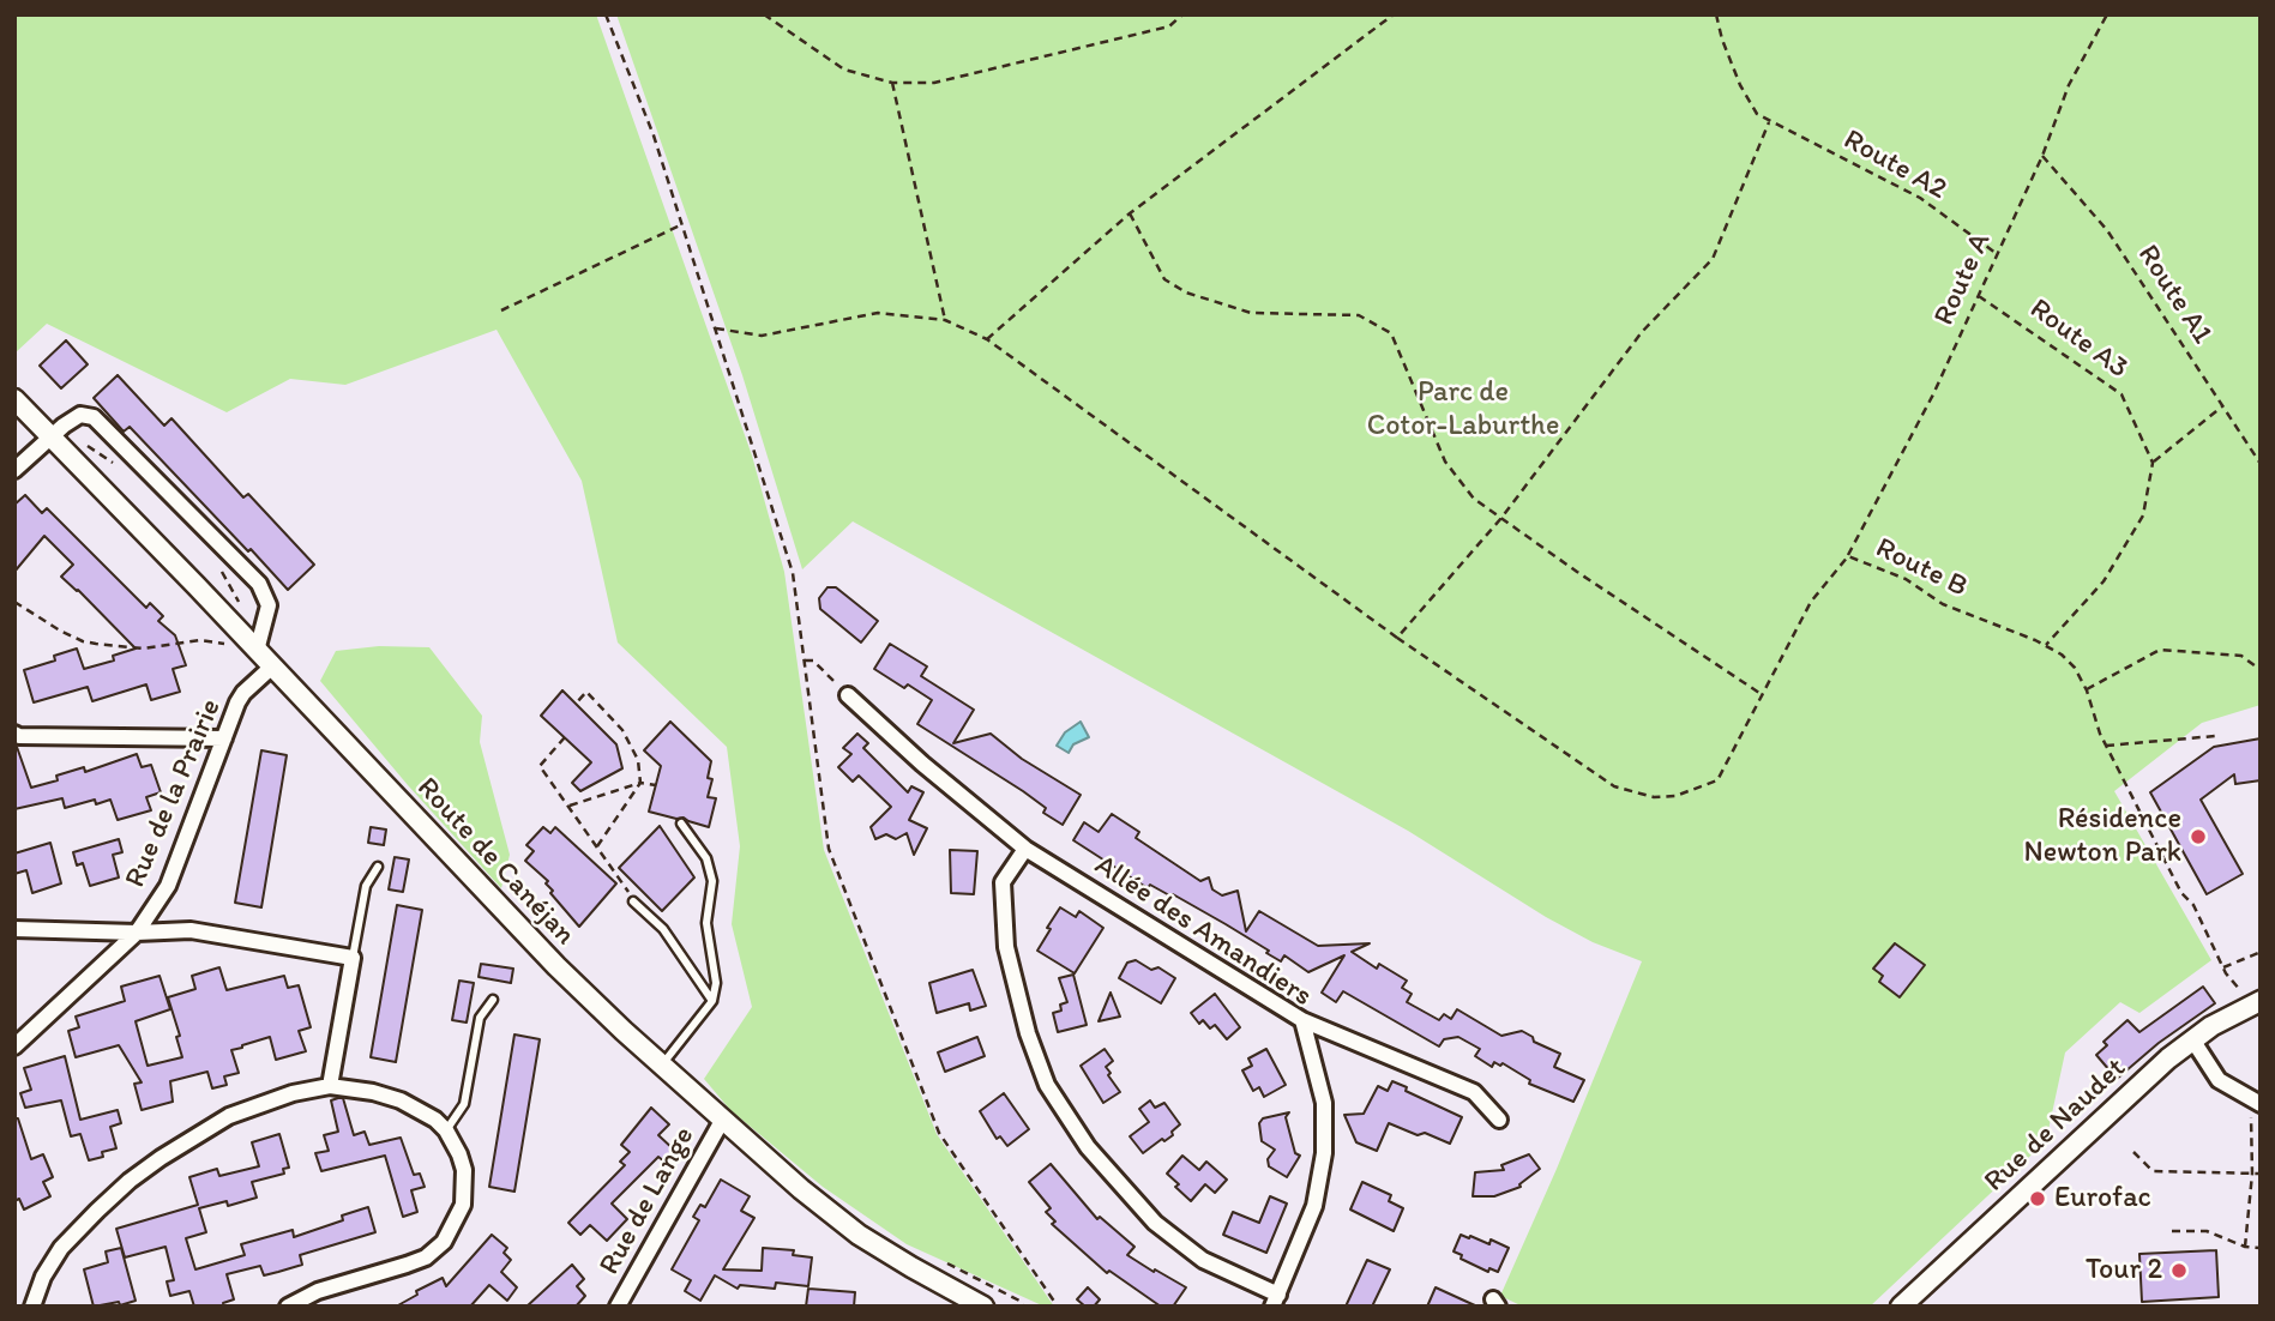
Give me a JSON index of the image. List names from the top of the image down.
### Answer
{
  "streets": {
    "street": [
      "Rue de la Prairie",
      "Route de Canéjan",
      "Allée des Amandiers",
      "Rue de Naudet",
      "Rue de Lange"
    ],
    "path": [
      "Route A2",
      "Route A",
      "Route A1",
      "Route A3",
      "Route B"
    ]
  },
  "crossings": [
    ["Route A2", "Route A"],
    ["Route A", "Route A1"],
    ["Route A", "Route A3"],
    ["Route A", "Route B"],
    ["Route B", "Rue de Naudet"],
    ["Rue de la Prairie", "Route de Canéjan"],
    ["Route de Canéjan", "Rue de Lange"]
  ],
  "parks": ["Parc de Cotor-Laburthe"],
  "places": ["Résidence Newton Park", "Eurofac", "Tour 2"]
}
